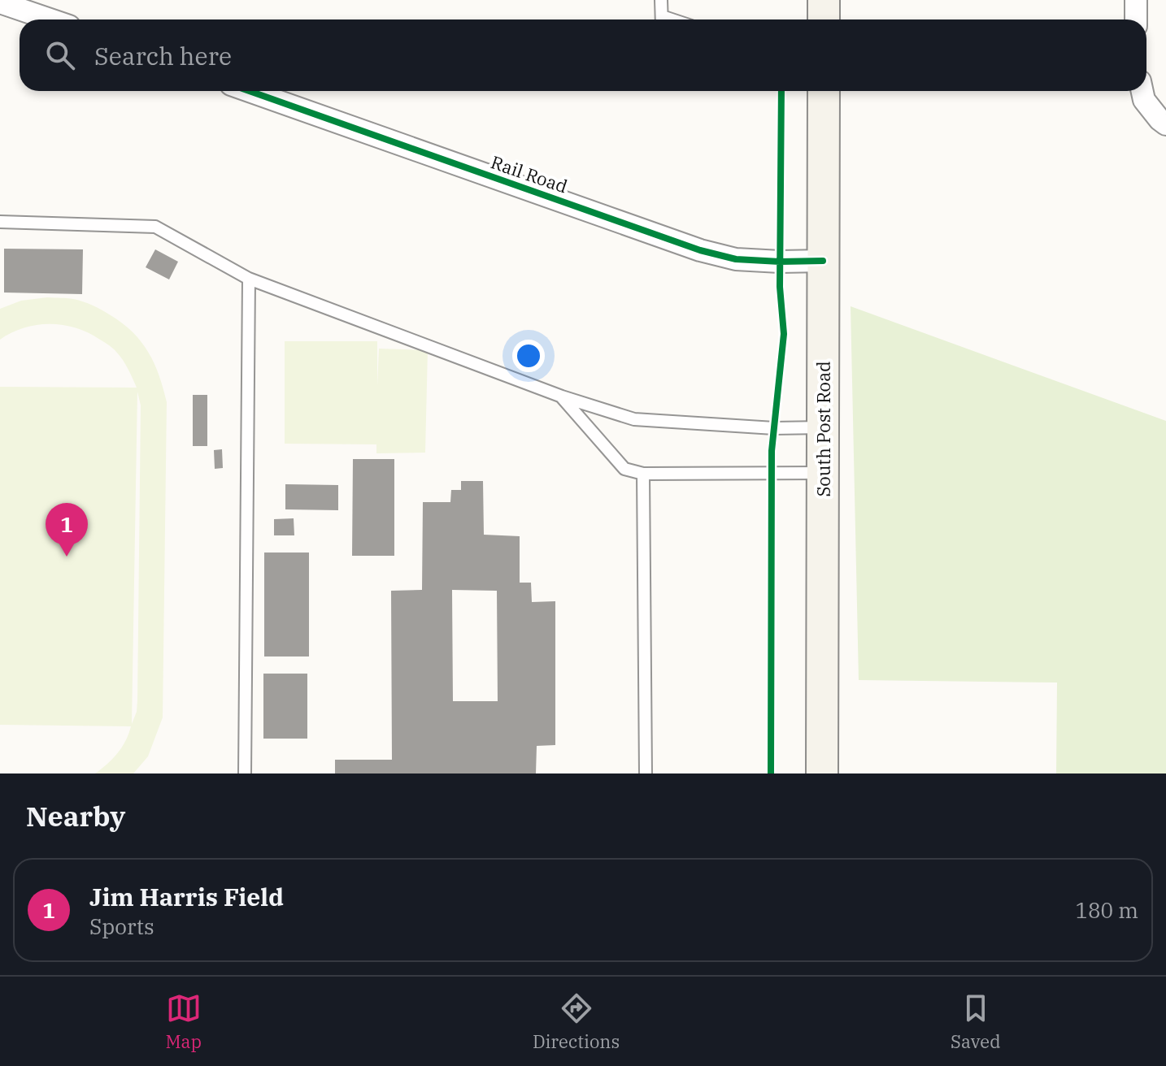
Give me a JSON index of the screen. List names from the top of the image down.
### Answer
{
  "streets": {
    "main road": ["South Post Road"],
    "street": ["Rail Road"]
  },
  "crossings": [
    ["Rail Road", "South Post Road"]
  ],
  "page": {
    "search": "Search here",
    "pins": "1",
    "heading": "Nearby",
    "list": [
      {
        "mark": "1",
        "name": "Jim Harris Field",
        "note": "Sports",
        "value": "180 m"
      }
    ],
    "nav": ["Map", "Directions", "Saved"]
  }
}
